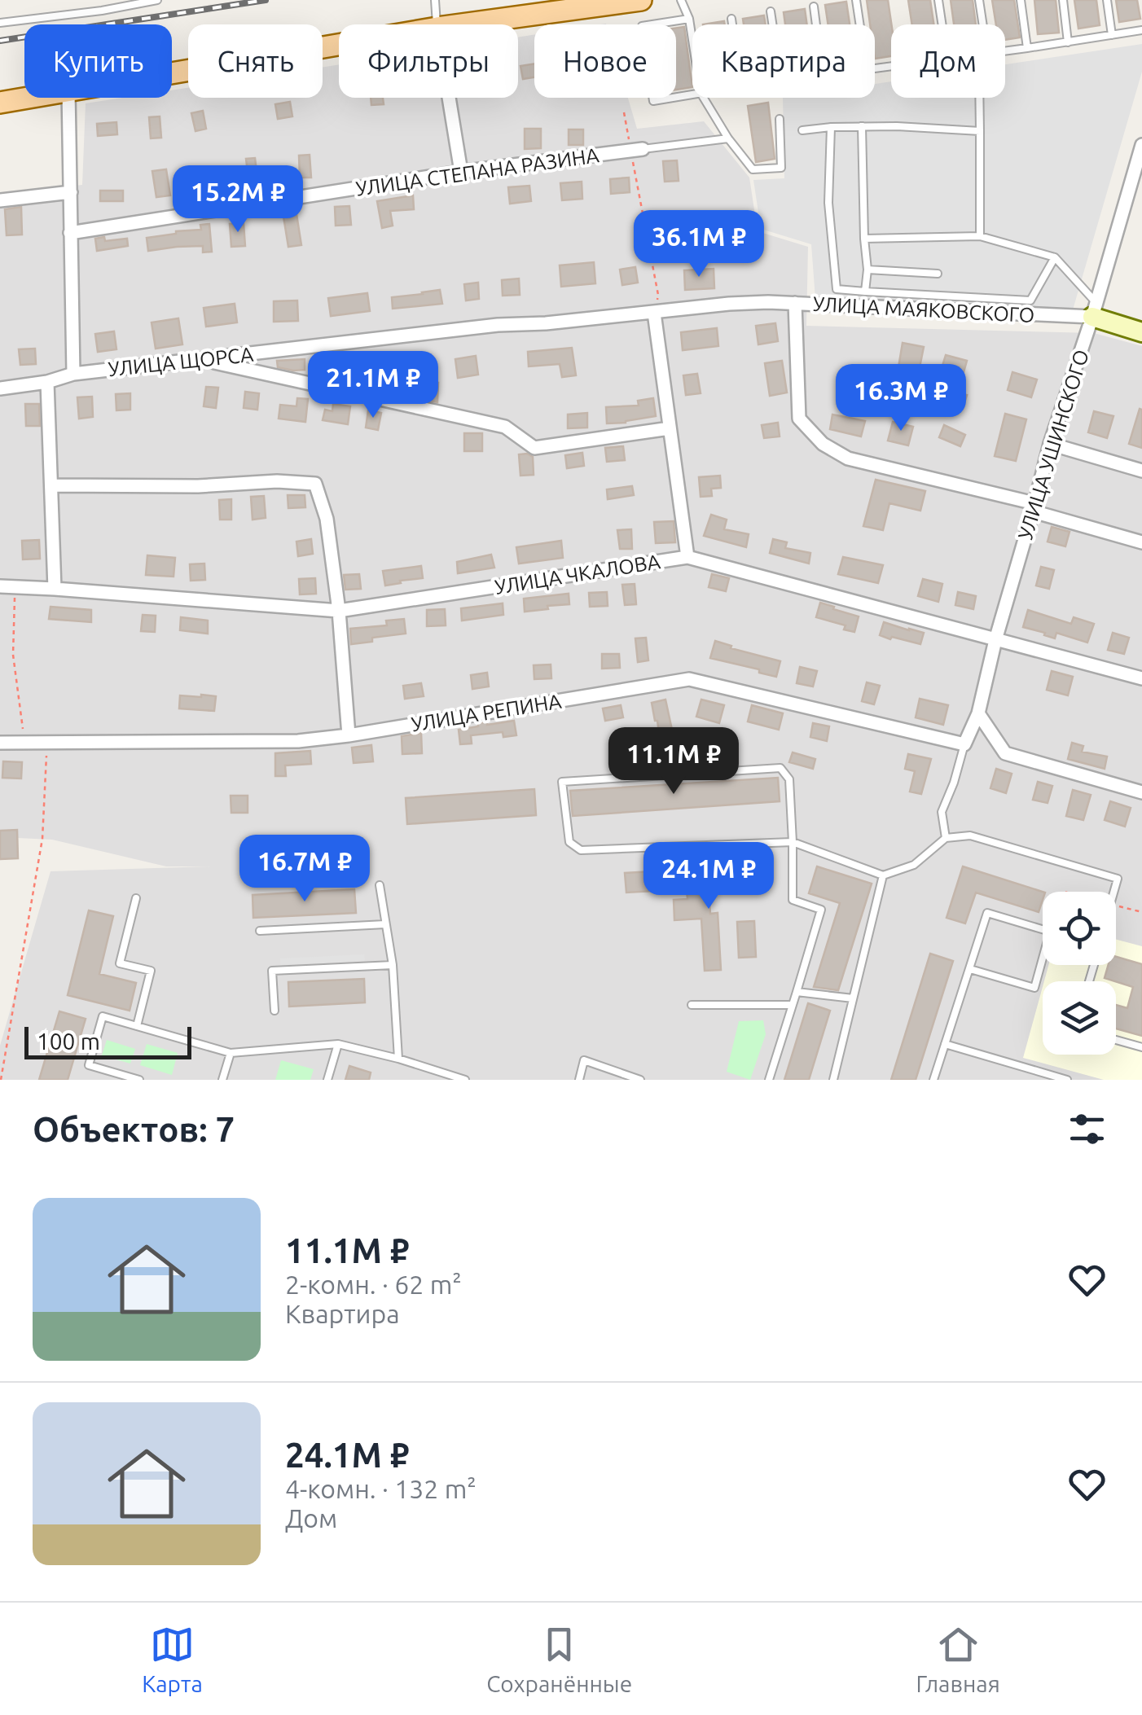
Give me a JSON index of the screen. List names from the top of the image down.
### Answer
{
  "streets": {
    "street": [
      "УЛИЦА СТЕПАНА РАЗИНА",
      "УЛИЦА МАЯКОВСКОГО",
      "УЛИЦА ЩОРСА",
      "УЛИЦА УШИНСКОГО",
      "УЛИЦА ЧКАЛОВА",
      "УЛИЦА РЕПИНА"
    ]
  },
  "crossings": [
    ["УЛИЦА МАЯКОВСКОГО", "УЛИЦА ЩОРСА"],
    ["УЛИЦА МАЯКОВСКОГО", "УЛИЦА УШИНСКОГО"],
    ["УЛИЦА УШИНСКОГО", "УЛИЦА ЧКАЛОВА"],
    ["УЛИЦА УШИНСКОГО", "УЛИЦА РЕПИНА"]
  ],
  "scale_bar": "100 m",
  "page": {
    "chip": [
      "Купить",
      "Снять",
      "Фильтры",
      "Новое",
      "Квартира",
      "Дом"
    ],
    "price": [
      "15.2M ₽",
      "36.1M ₽",
      "21.1M ₽",
      "16.3M ₽",
      "11.1M ₽",
      "16.7M ₽",
      "24.1M ₽"
    ],
    "scale": "100 m",
    "heading": "Объектов: 7",
    "list": [
      {
        "name": "11.1M ₽",
        "note": "2-комн. · 62 m² · Квартира"
      },
      {
        "name": "24.1M ₽",
        "note": "4-комн. · 132 m² · Дом"
      }
    ],
    "tabs": ["Карта", "Сохранённые", "Главная"]
  }
}
